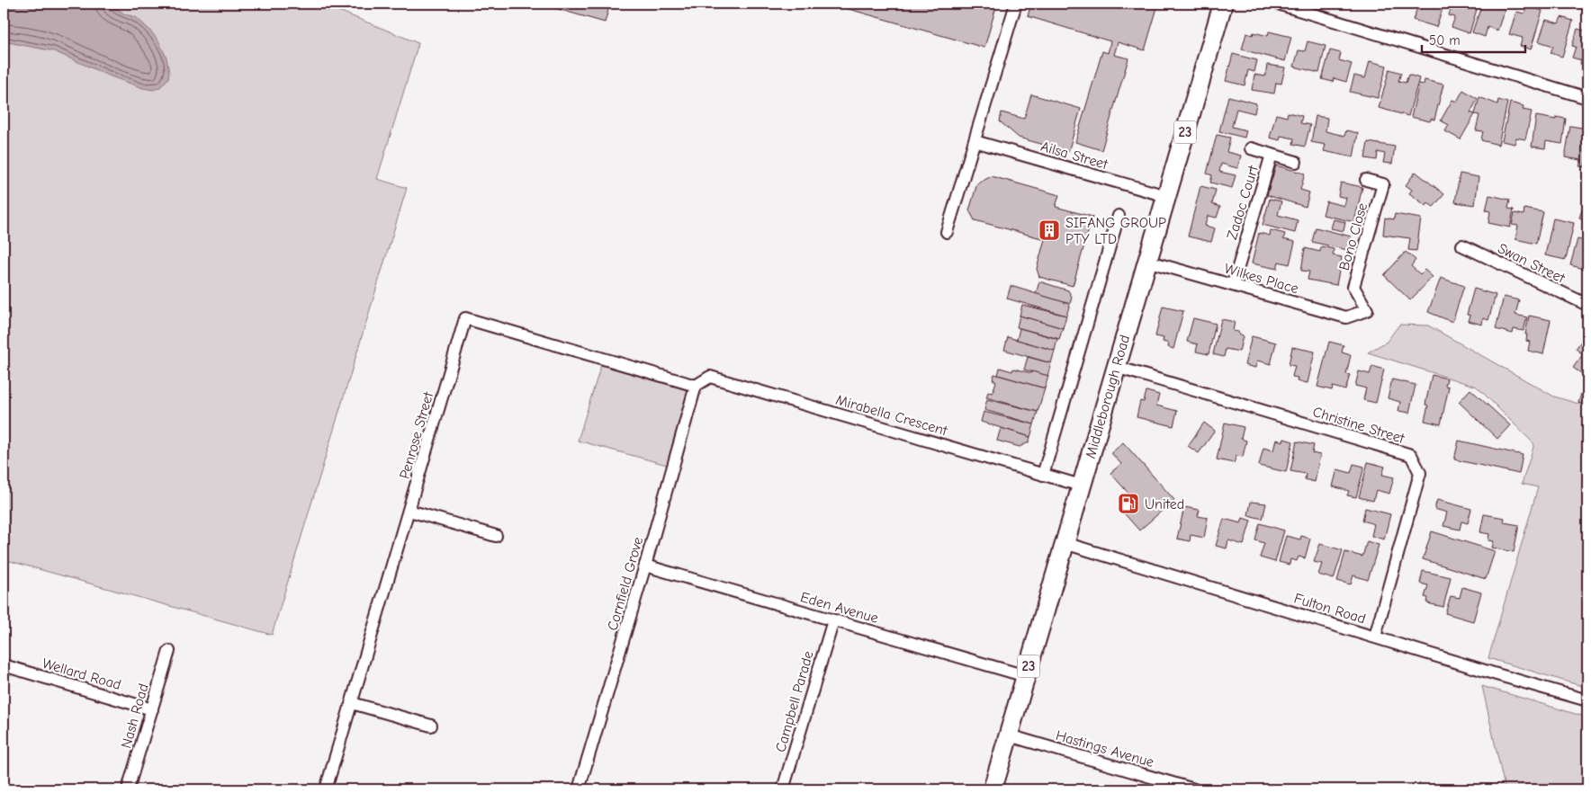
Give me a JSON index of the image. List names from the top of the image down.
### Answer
{
  "streets": {
    "main road": ["23", "Middleborough Road"],
    "street": [
      "Ailsa Street",
      "Zadoc Court",
      "Bono Close",
      "Swan Street",
      "Wilkes Place",
      "Mirabella Crescent",
      "Christine Street",
      "Penrose Street",
      "Cornfield Grove",
      "Eden Avenue",
      "Fulton Road",
      "Wellard Road",
      "Campbell Parade",
      "Nash Road",
      "Hastings Avenue"
    ]
  },
  "crossings": [
    ["Ailsa Street", "Middleborough Road"],
    ["Zadoc Court", "Wilkes Place"],
    ["Bono Close", "Wilkes Place"],
    ["Wilkes Place", "Middleborough Road"],
    ["Middleborough Road", "Mirabella Crescent"],
    ["Middleborough Road", "Christine Street"],
    ["Middleborough Road", "Eden Avenue"],
    ["Middleborough Road", "Fulton Road"],
    ["Middleborough Road", "Hastings Avenue"],
    ["Mirabella Crescent", "Penrose Street"],
    ["Mirabella Crescent", "Cornfield Grove"],
    ["Christine Street", "Fulton Road"],
    ["Penrose Street", "Cornfield Grove"],
    ["Cornfield Grove", "Eden Avenue"],
    ["Eden Avenue", "Campbell Parade"],
    ["Wellard Road", "Nash Road"]
  ],
  "places": {
    "building": ["SIFANG GROUP PTY LTD"],
    "fuel station": ["United"]
  },
  "scale_bar": "50 m"
}
